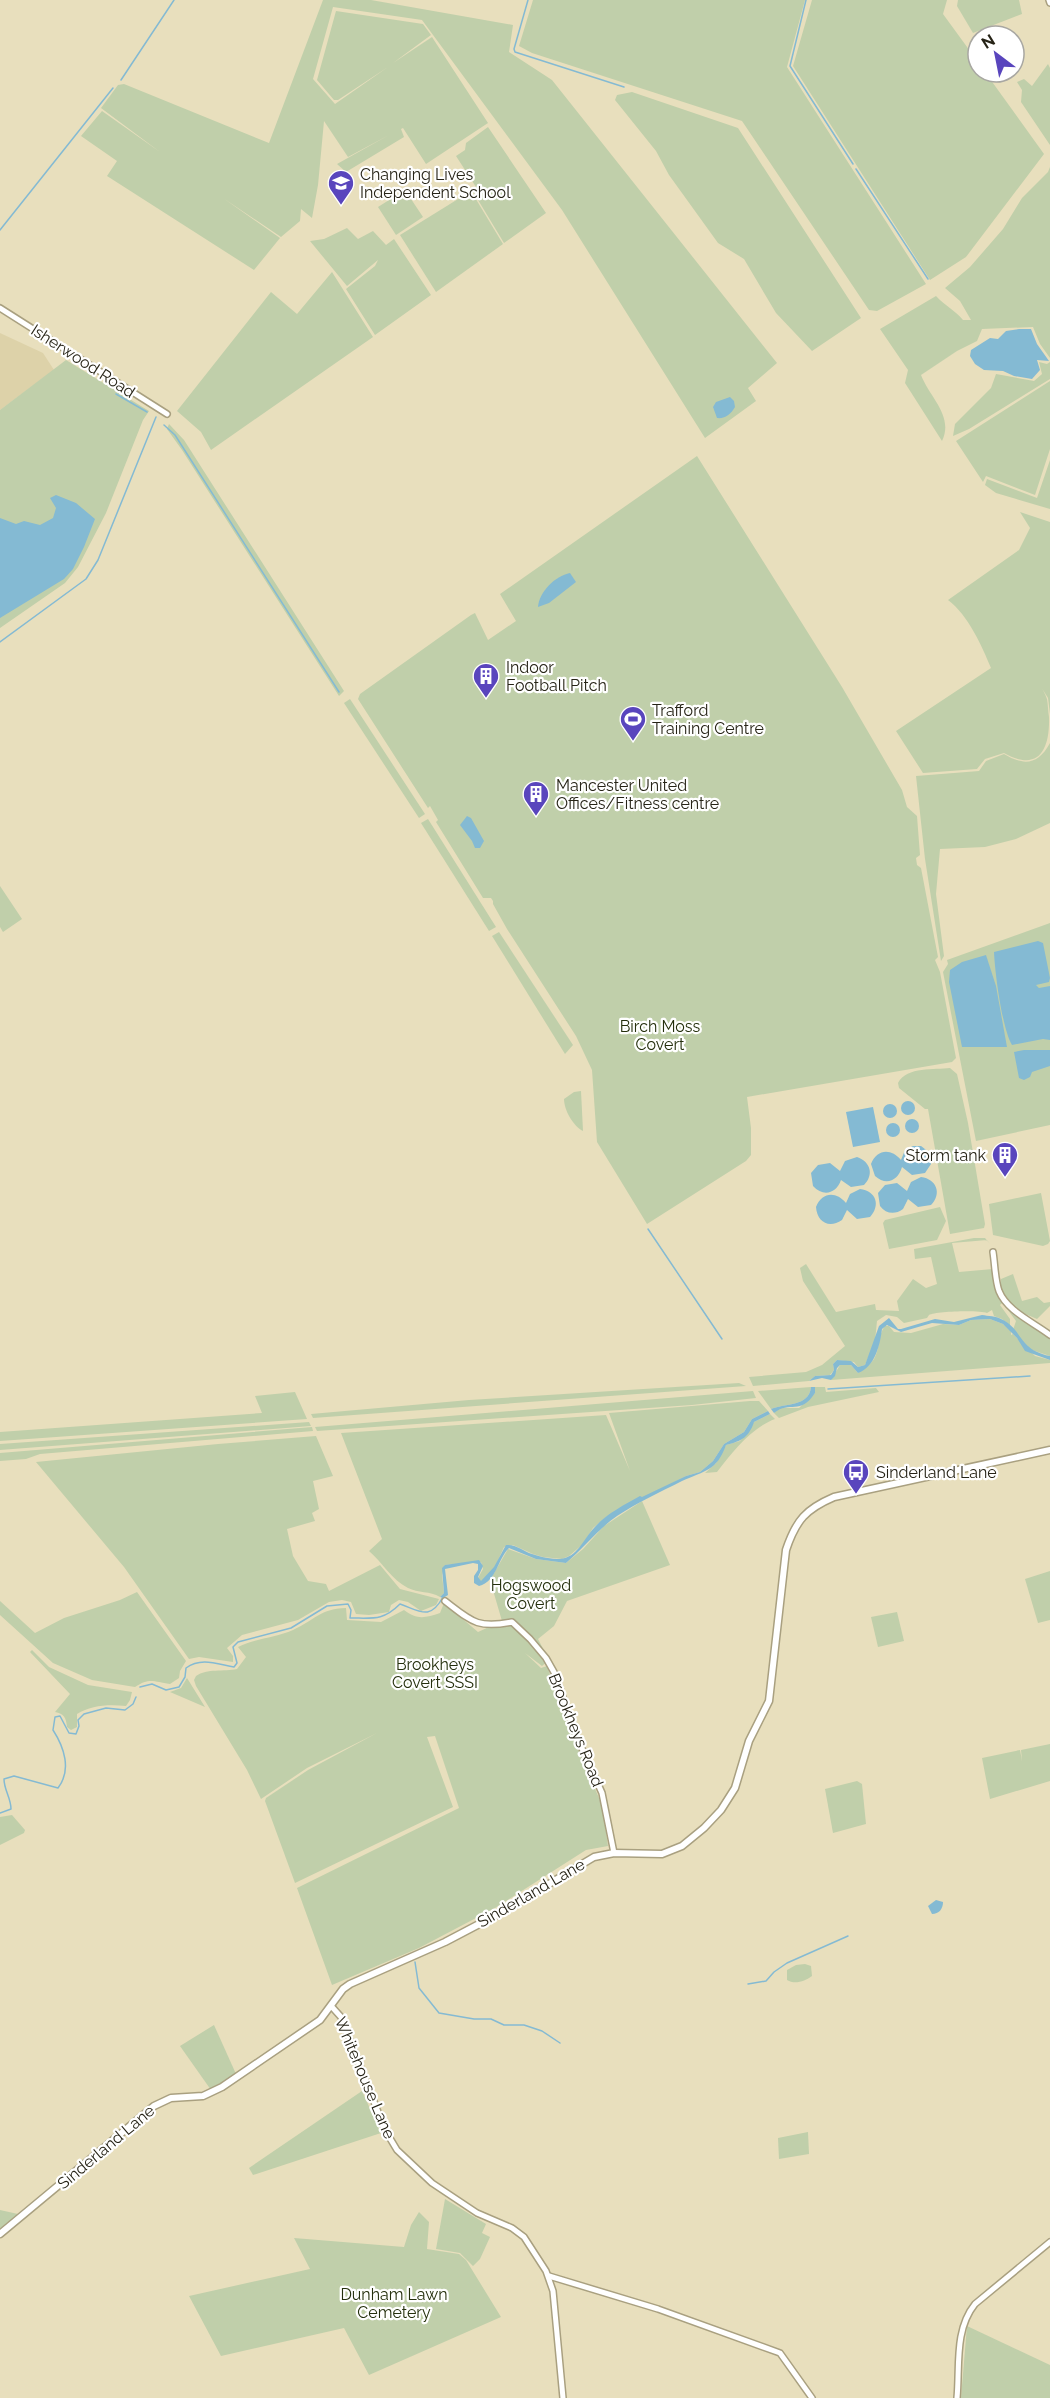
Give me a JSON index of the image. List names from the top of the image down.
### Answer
{
  "streets": {
    "street": [
      "Isherwood Road",
      "Brookheys Road",
      "Sinderland Lane",
      "Whitehouse Lane"
    ]
  },
  "crossings": [
    ["Brookheys Road", "Sinderland Lane"],
    ["Sinderland Lane", "Whitehouse Lane"]
  ],
  "parks": [
    "Birch Moss Covert",
    "Hogswood Covert",
    "Brookheys Covert SSSI",
    "Dunham Lawn Cemetery"
  ],
  "places": {
    "school or university": ["Changing Lives Independent School"],
    "building": ["Indoor Football Pitch", "Mancester United Offices/Fitness centre", "Storm tank"],
    "sports": ["Trafford Training Centre"],
    "bus stop": ["Sinderland Lane"]
  },
  "north": "top left"
}
